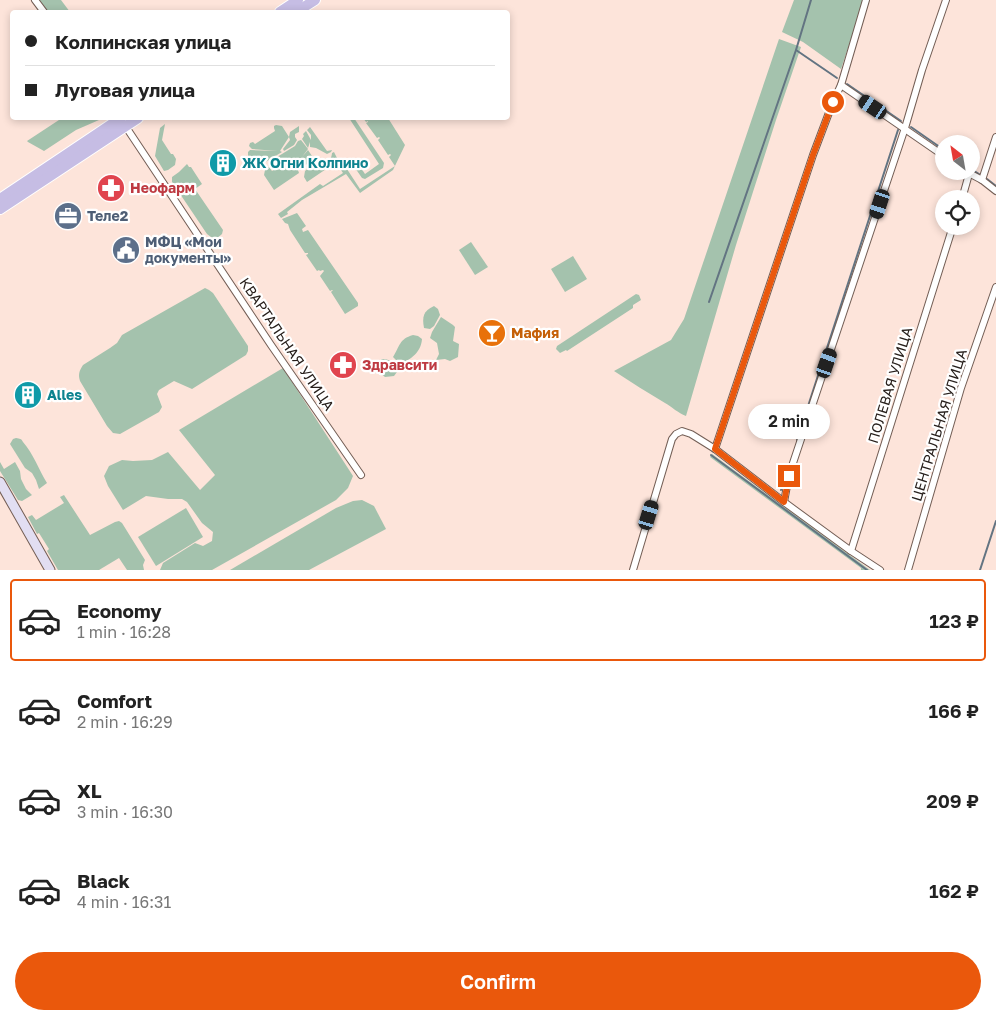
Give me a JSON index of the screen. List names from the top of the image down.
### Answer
{
  "streets": {
    "street": ["КВАРТАЛЬНАЯ УЛИЦА", "ПОЛЕВАЯ УЛИЦА", "ЦЕНТРАЛЬНАЯ УЛИЦА"]
  },
  "places": {
    "building": ["ЖК Огни Колпино", "Alles"],
    "pharmacy": ["Неофарм", "Здравсити"],
    "office": ["Теле2"],
    "public building": ["МФЦ «Мои документы»"],
    "bar": ["Мафия"]
  },
  "north": "top left",
  "page": {
    "banner": ["Колпинская улица", "Луговая улица"],
    "bubble": "2 min",
    "list": [
      {
        "name": "Economy",
        "note": "1 min · 16:28",
        "value": "123 ₽"
      },
      {
        "name": "Comfort",
        "note": "2 min · 16:29",
        "value": "166 ₽"
      },
      {
        "name": "XL",
        "note": "3 min · 16:30",
        "value": "209 ₽"
      },
      {
        "name": "Black",
        "note": "4 min · 16:31",
        "value": "162 ₽"
      }
    ],
    "buttons": "Confirm"
  }
}
